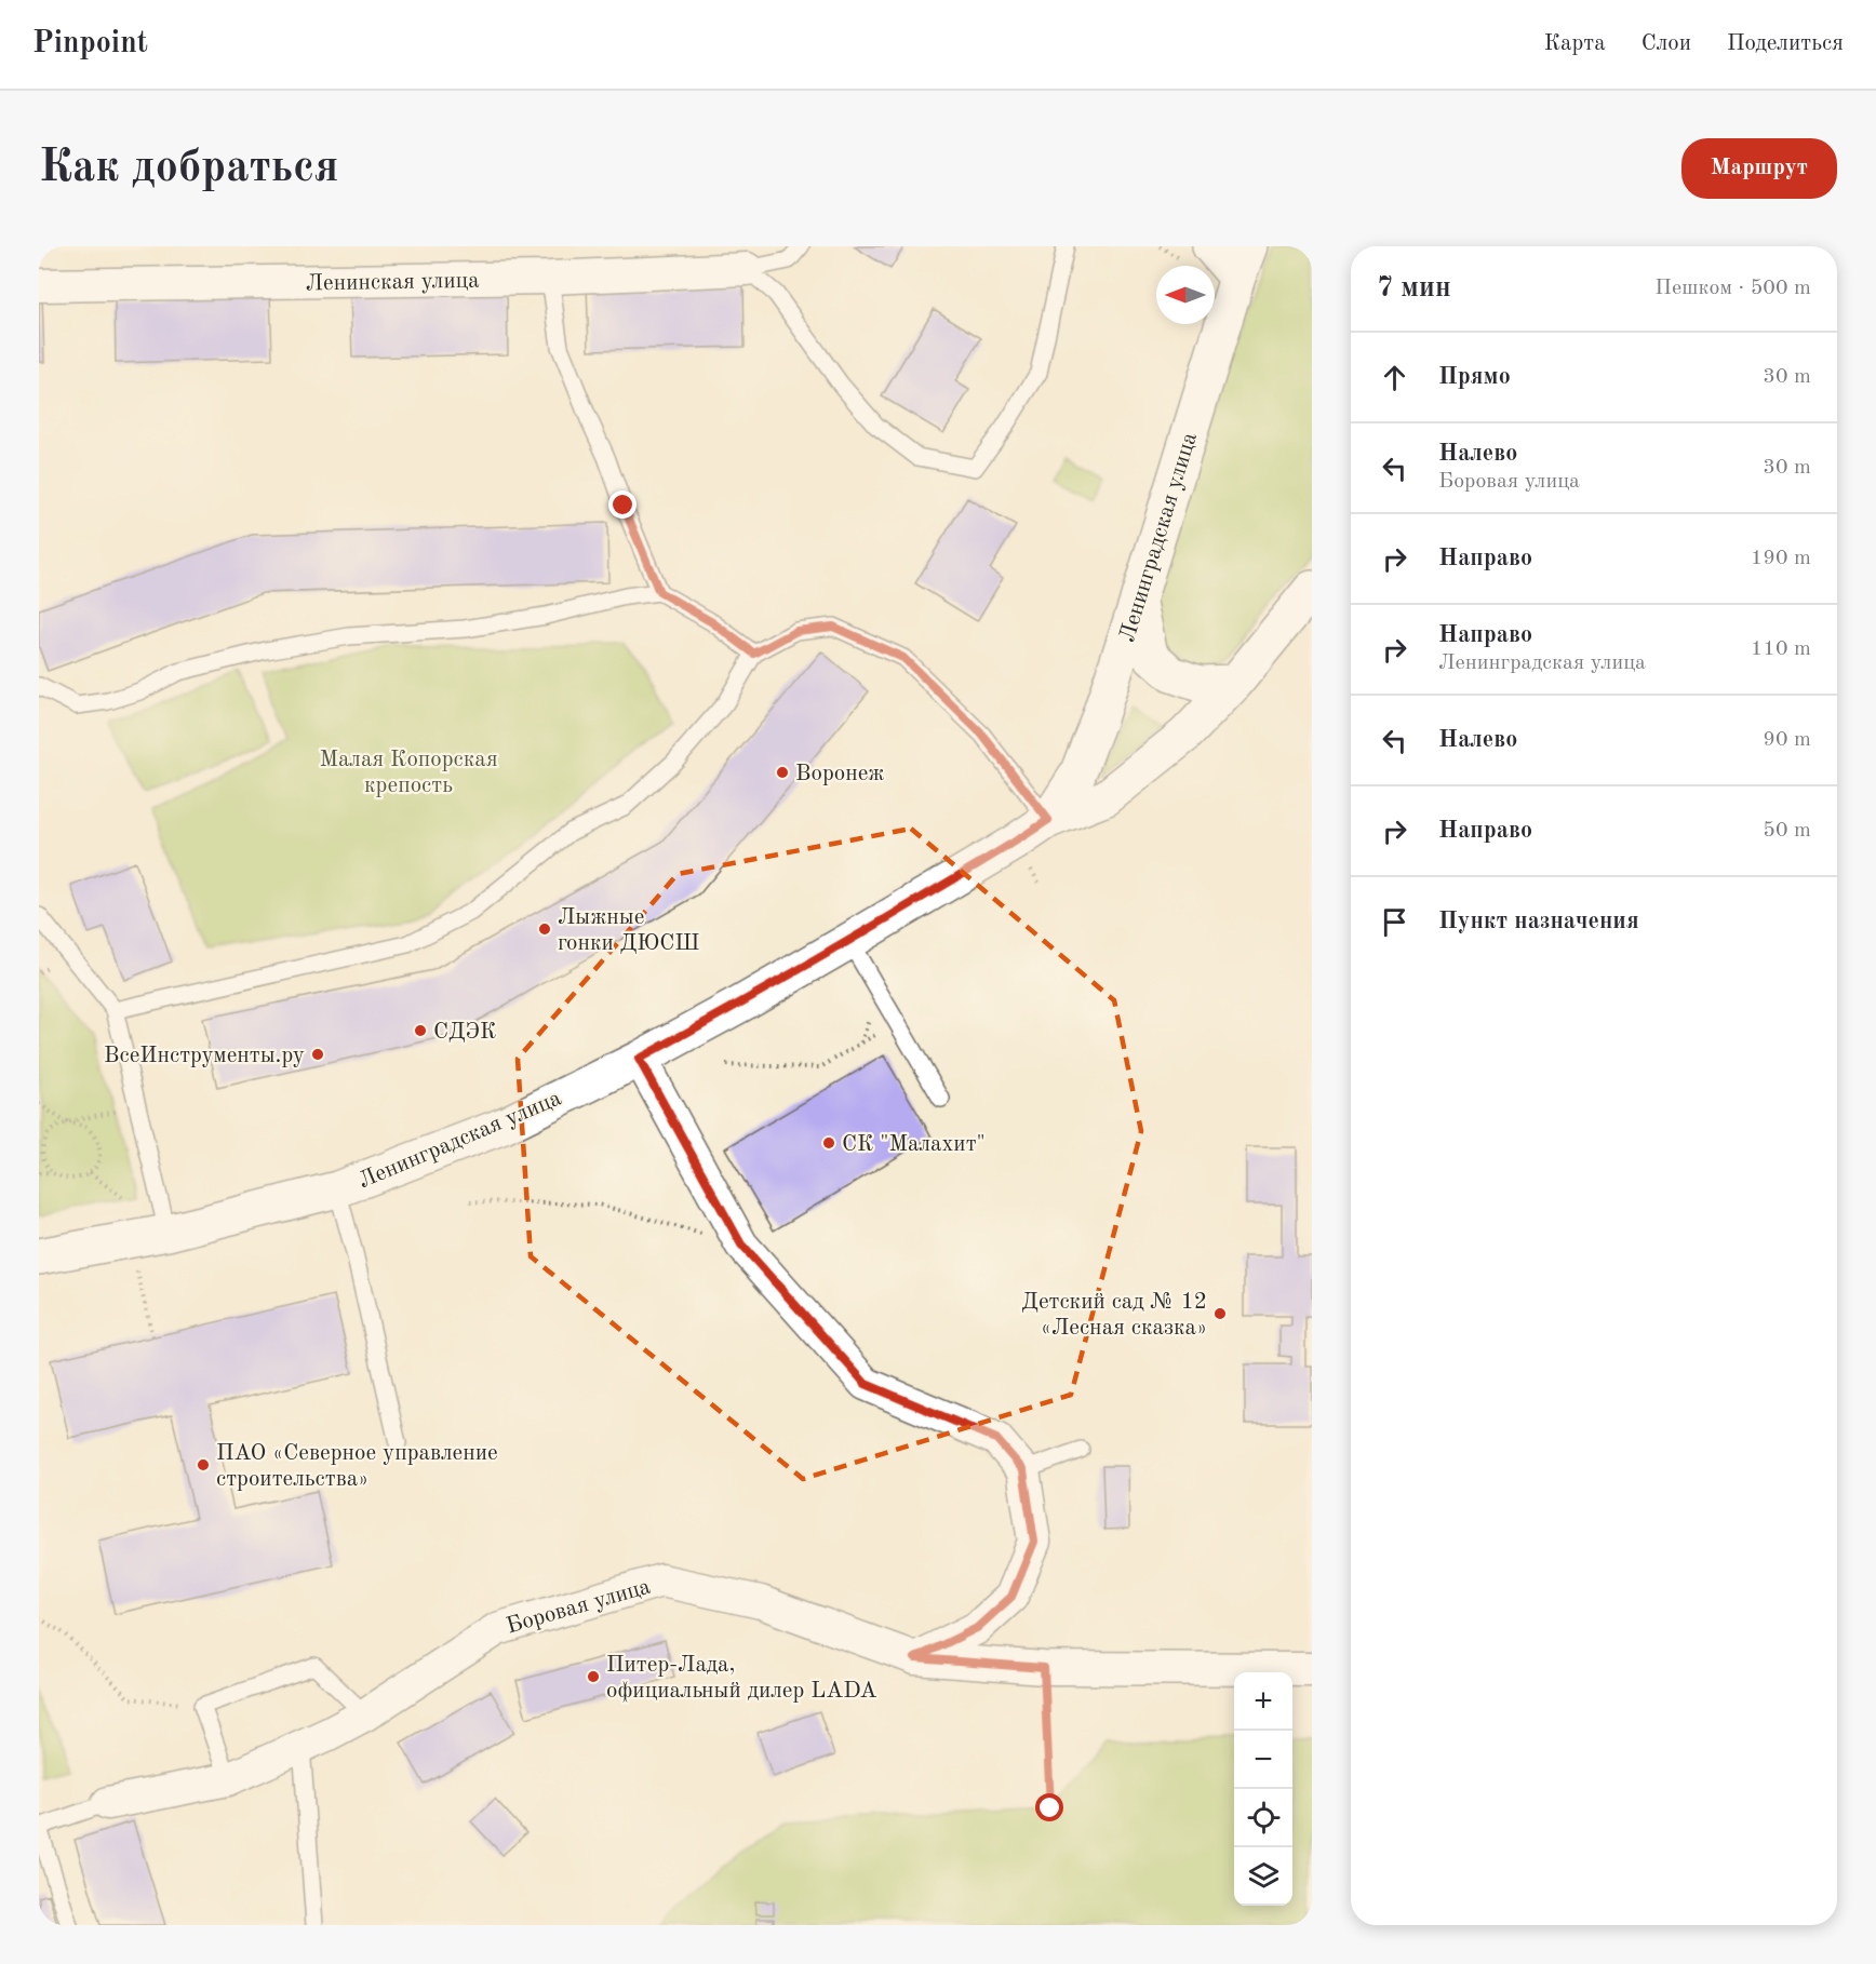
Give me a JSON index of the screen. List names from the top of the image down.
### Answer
{
  "streets": {
    "main road": ["Ленинградская улица"],
    "street": ["Ленинская улица", "Боровая улица"]
  },
  "parks": ["Малая Копорская крепость"],
  "places": [
    "Воронеж",
    "Лыжные гонки ДЮСШ",
    "СДЭК",
    "ВсеИнструменты.ру",
    "СК \"Малахит\"",
    "Детский сад № 12 «Лесная сказка»",
    "ПАО «Северное управление строительства»",
    "Питер-Лада, официальный дилер LADA"
  ],
  "north": "left",
  "page": {
    "header": "Pinpoint",
    "nav": ["Карта", "Слои", "Поделиться"],
    "buttons": "Маршрут",
    "title": "Как добраться",
    "heading": ["7 мин", "Пешком · 500 m"],
    "list": [
      ["Прямо", "30 m"],
      ["Налево", "Боровая улица", "30 m"],
      ["Направо", "190 m"],
      ["Направо", "Ленинградская улица", "110 m"],
      ["Налево", "90 m"],
      ["Направо", "50 m"],
      "Пункт назначения"
    ],
    "map_buttons": ["+", "−"]
  }
}
